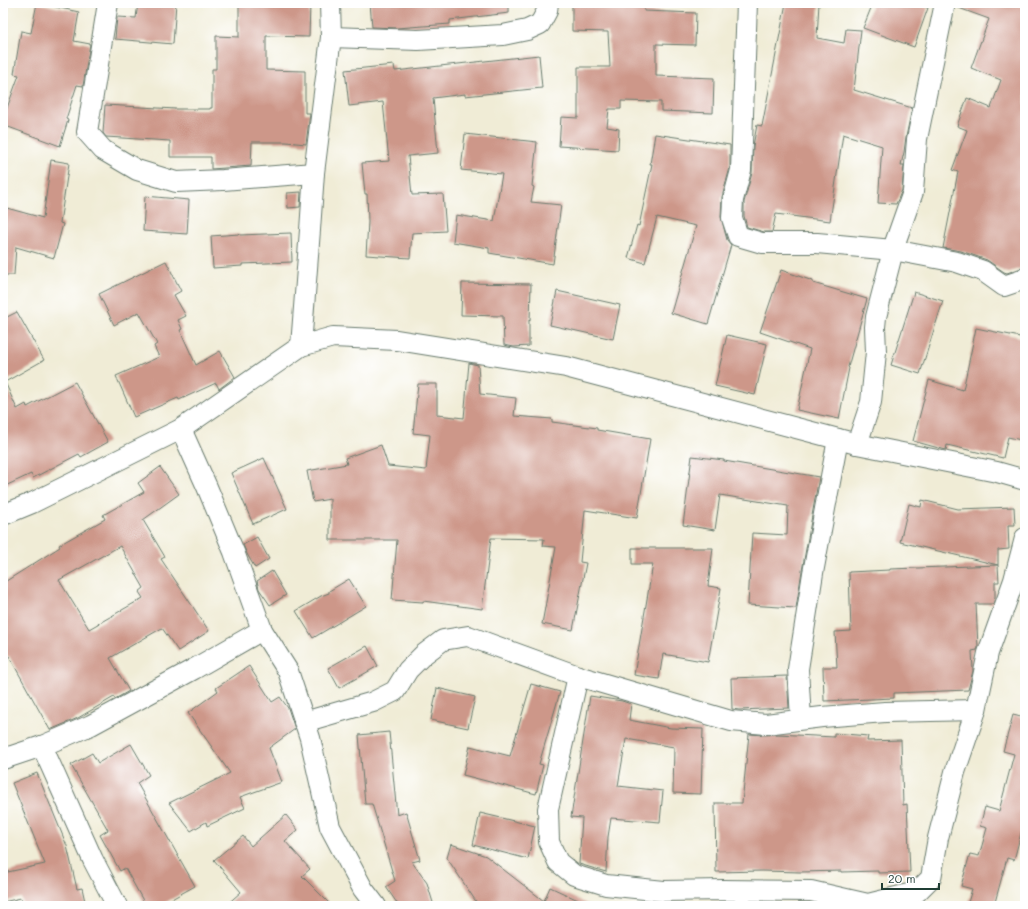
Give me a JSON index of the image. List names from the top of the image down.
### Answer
{
  "scale_bar": "20 m"
}
